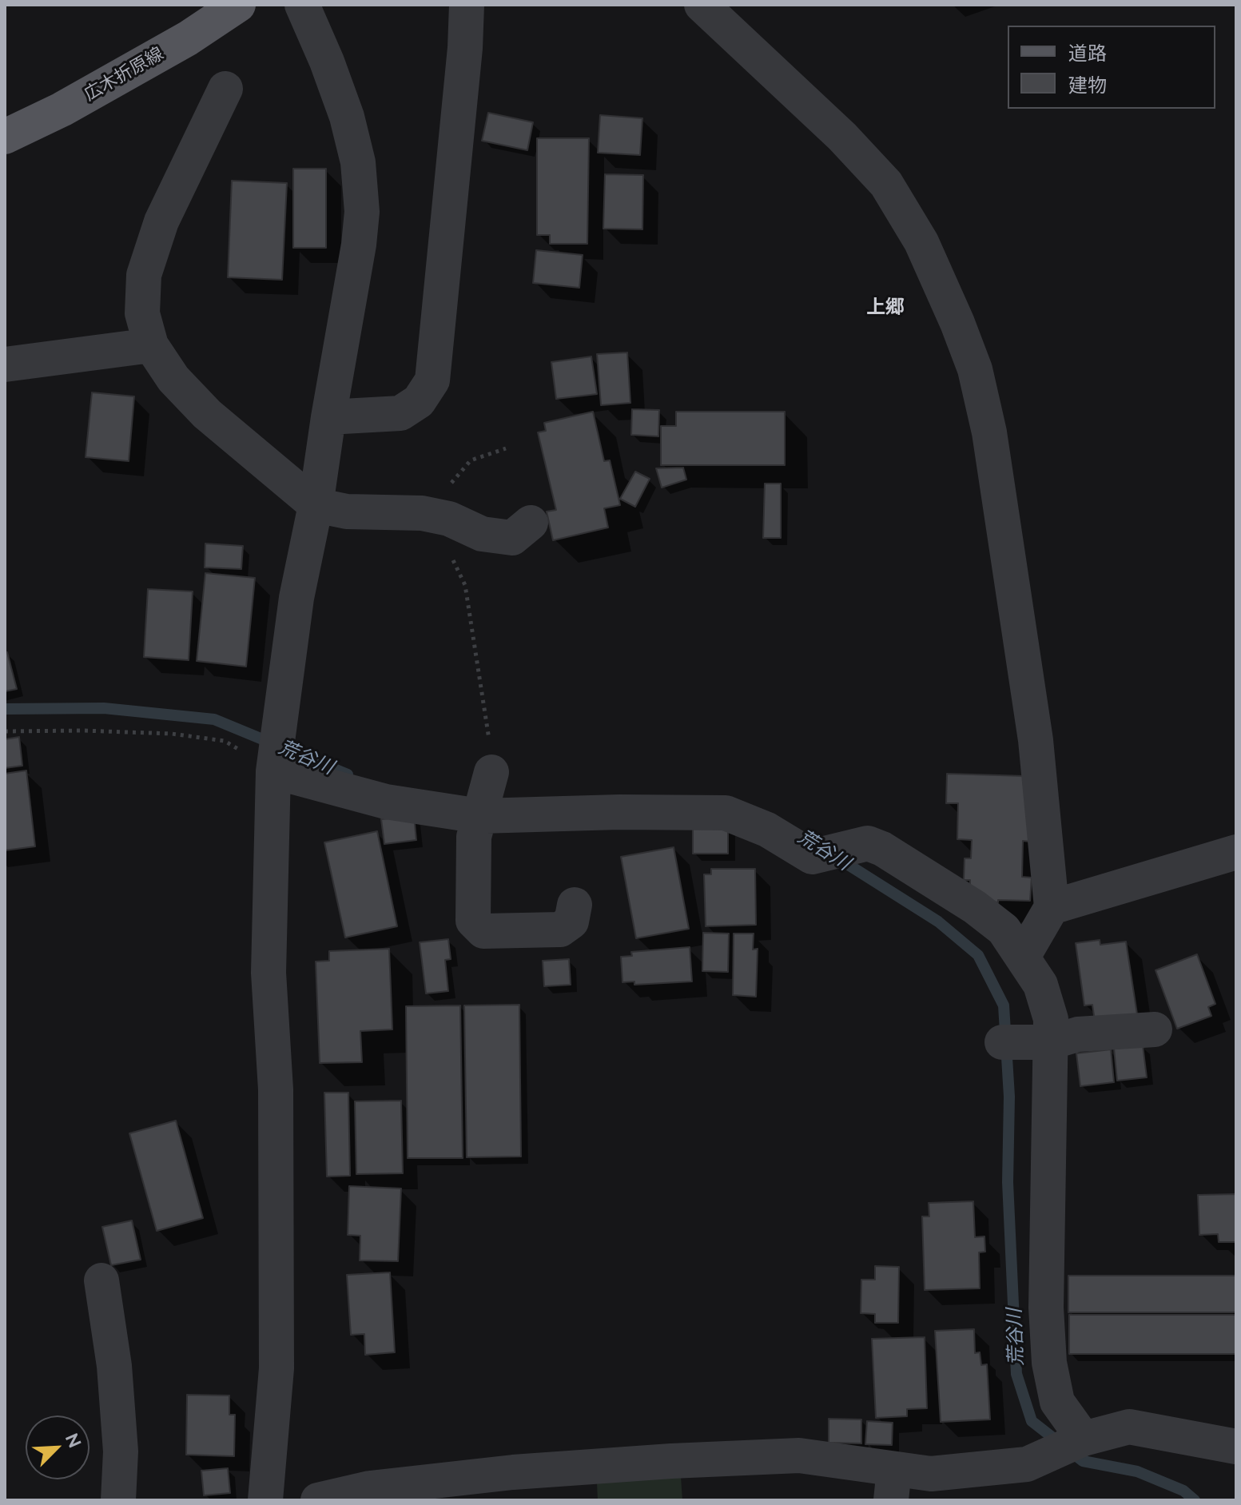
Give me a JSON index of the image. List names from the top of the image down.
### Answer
{
  "streets": {
    "main road": ["広木折原線"]
  },
  "districts": ["上郷"],
  "water": ["荒谷川"],
  "legend": ["道路", "建物"],
  "north": "top right"
}
